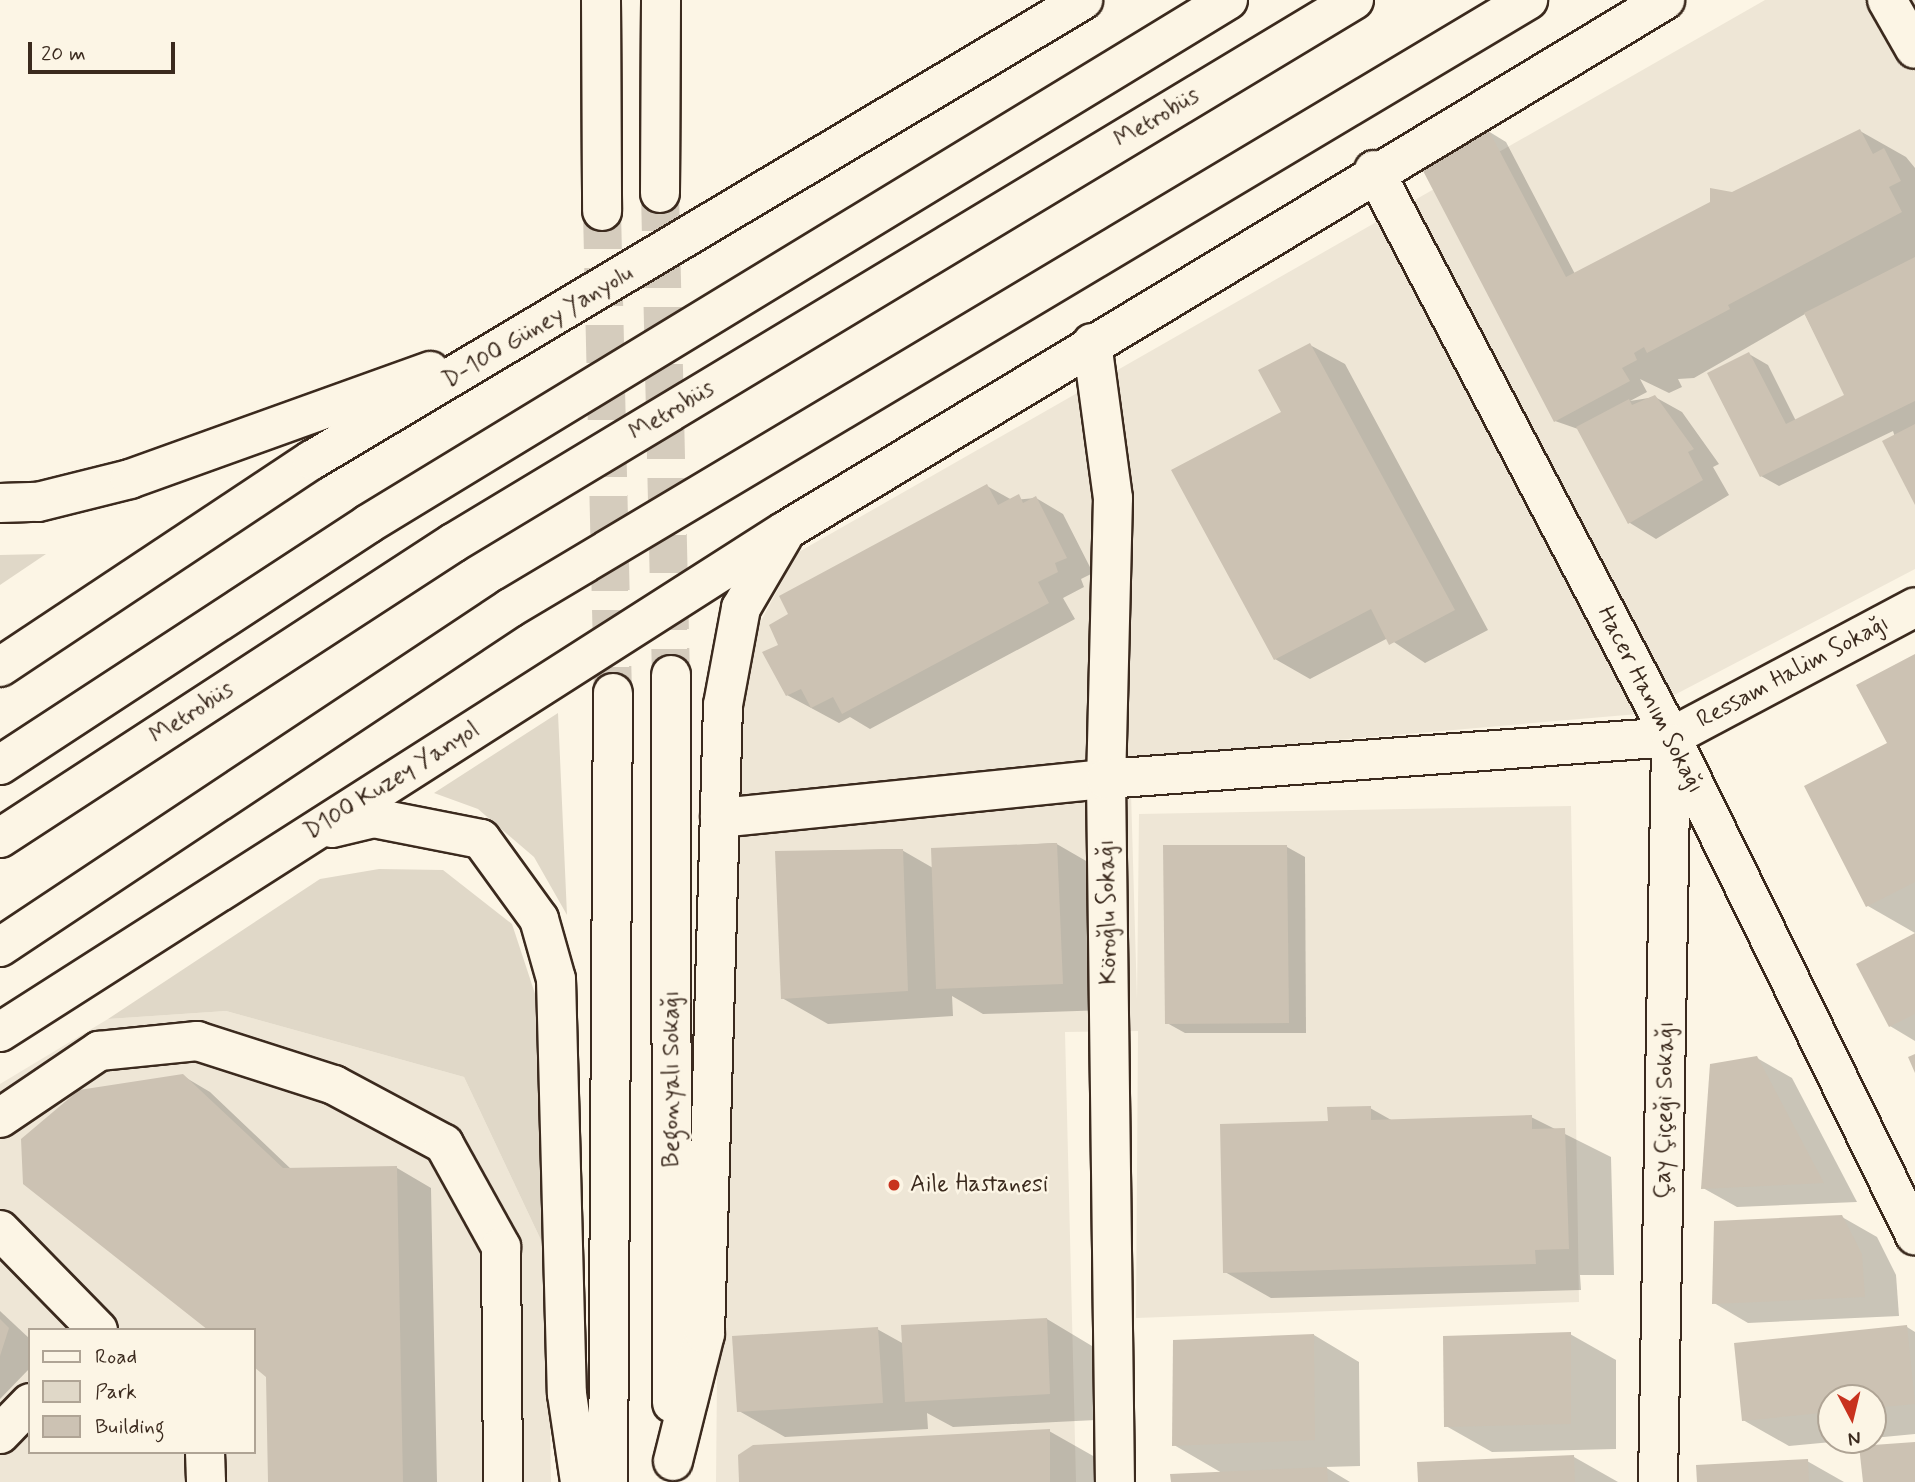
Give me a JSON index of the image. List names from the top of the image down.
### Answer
{
  "streets": {
    "main road": [
      "Metrobüs",
      "D-100 Güney Yanyolu",
      "Ressam Halim Sokağı",
      "Hacer Hanım Sokağı",
      "D100 Kuzey Yanyol",
      "Köroğlu Sokağı",
      "Begonyalı Sokağı",
      "Çay Çiçeği Sokağı"
    ]
  },
  "crossings": [
    ["Ressam Halim Sokağı", "Hacer Hanım Sokağı"],
    ["Ressam Halim Sokağı", "Çay Çiçeği Sokağı"],
    ["Hacer Hanım Sokağı", "D100 Kuzey Yanyol"],
    ["Hacer Hanım Sokağı", "Çay Çiçeği Sokağı"],
    ["D100 Kuzey Yanyol", "Köroğlu Sokağı"]
  ],
  "places": ["Aile Hastanesi"],
  "legend": ["Road", "Park", "Building"],
  "scale_bar": "20 m",
  "north": "bottom"
}
